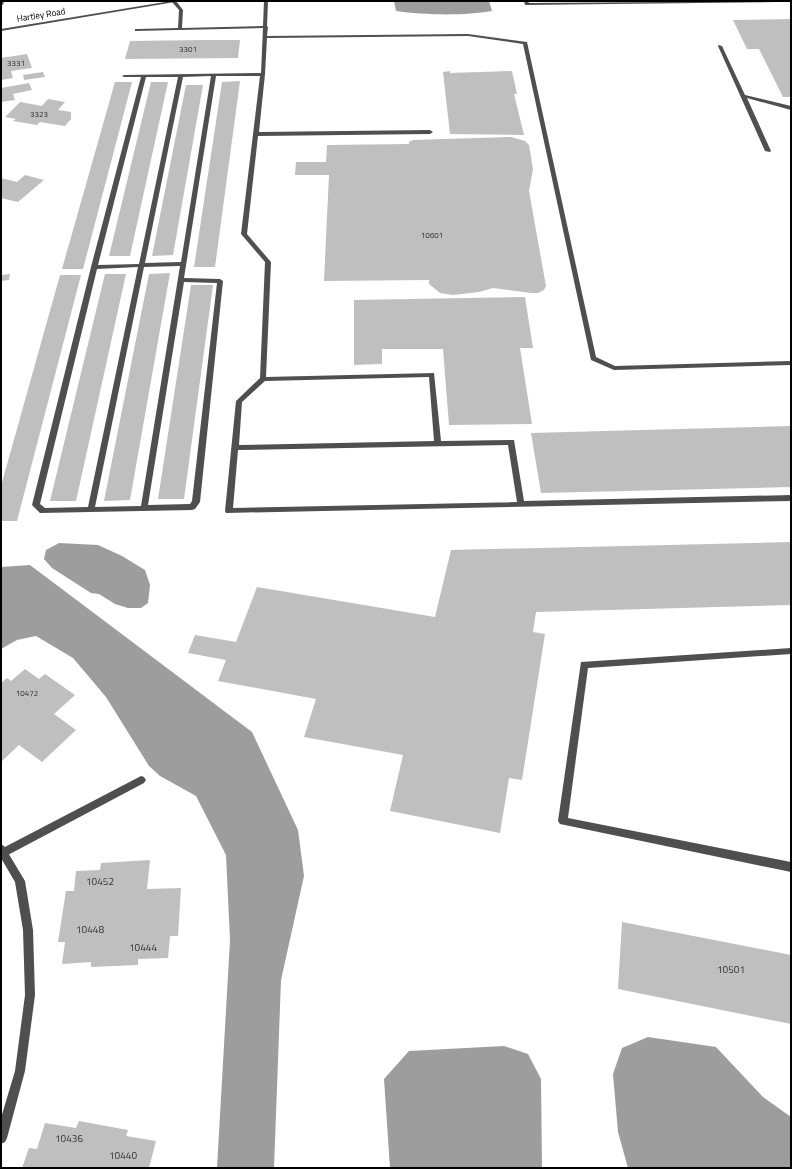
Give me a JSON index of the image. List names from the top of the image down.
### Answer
{
  "streets": {
    "street": ["Hartley Road"]
  },
  "house_numbers": [
    "3301",
    "3331",
    "3323",
    "10601",
    "10472",
    "10452",
    "10448",
    "10444",
    "10501",
    "10436",
    "10440"
  ]
}
